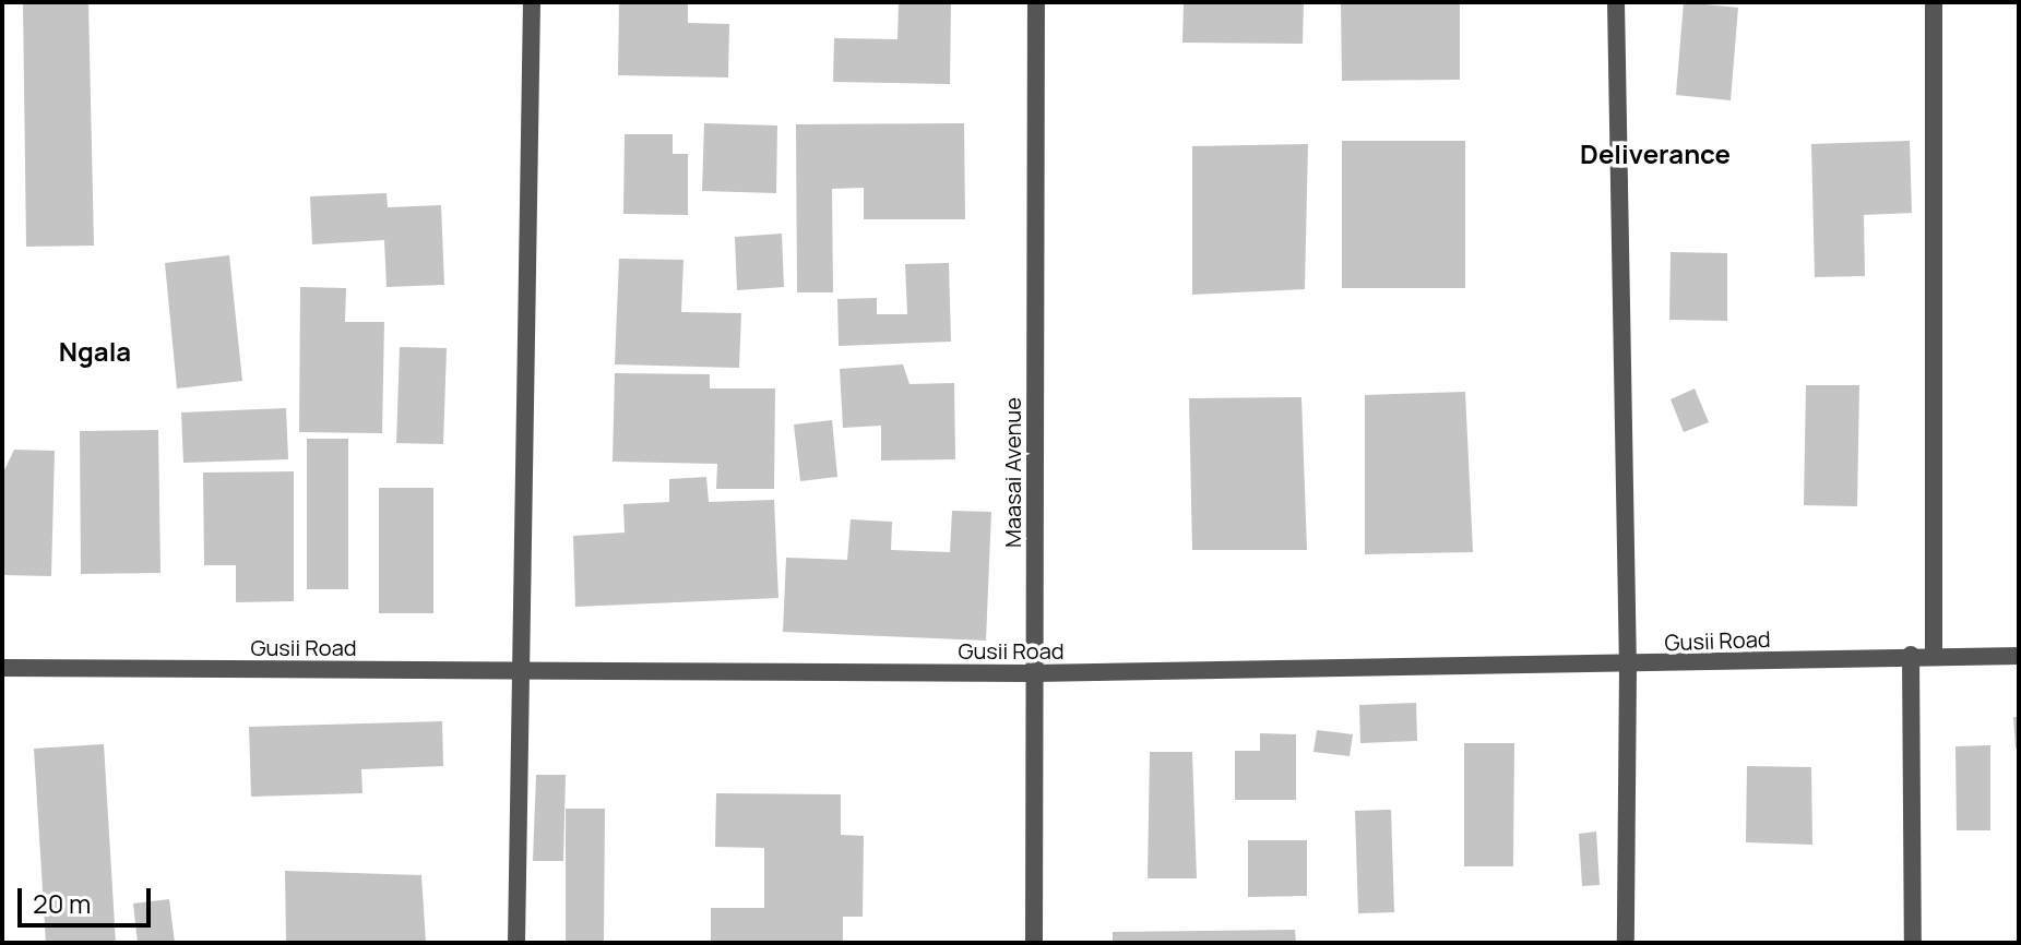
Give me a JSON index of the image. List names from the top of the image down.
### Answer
{
  "streets": {
    "street": ["Maasai Avenue", "Gusii Road"]
  },
  "crossings": [
    ["Maasai Avenue", "Gusii Road"]
  ],
  "districts": ["Deliverance", "Ngala"],
  "scale_bar": "20 m"
}
